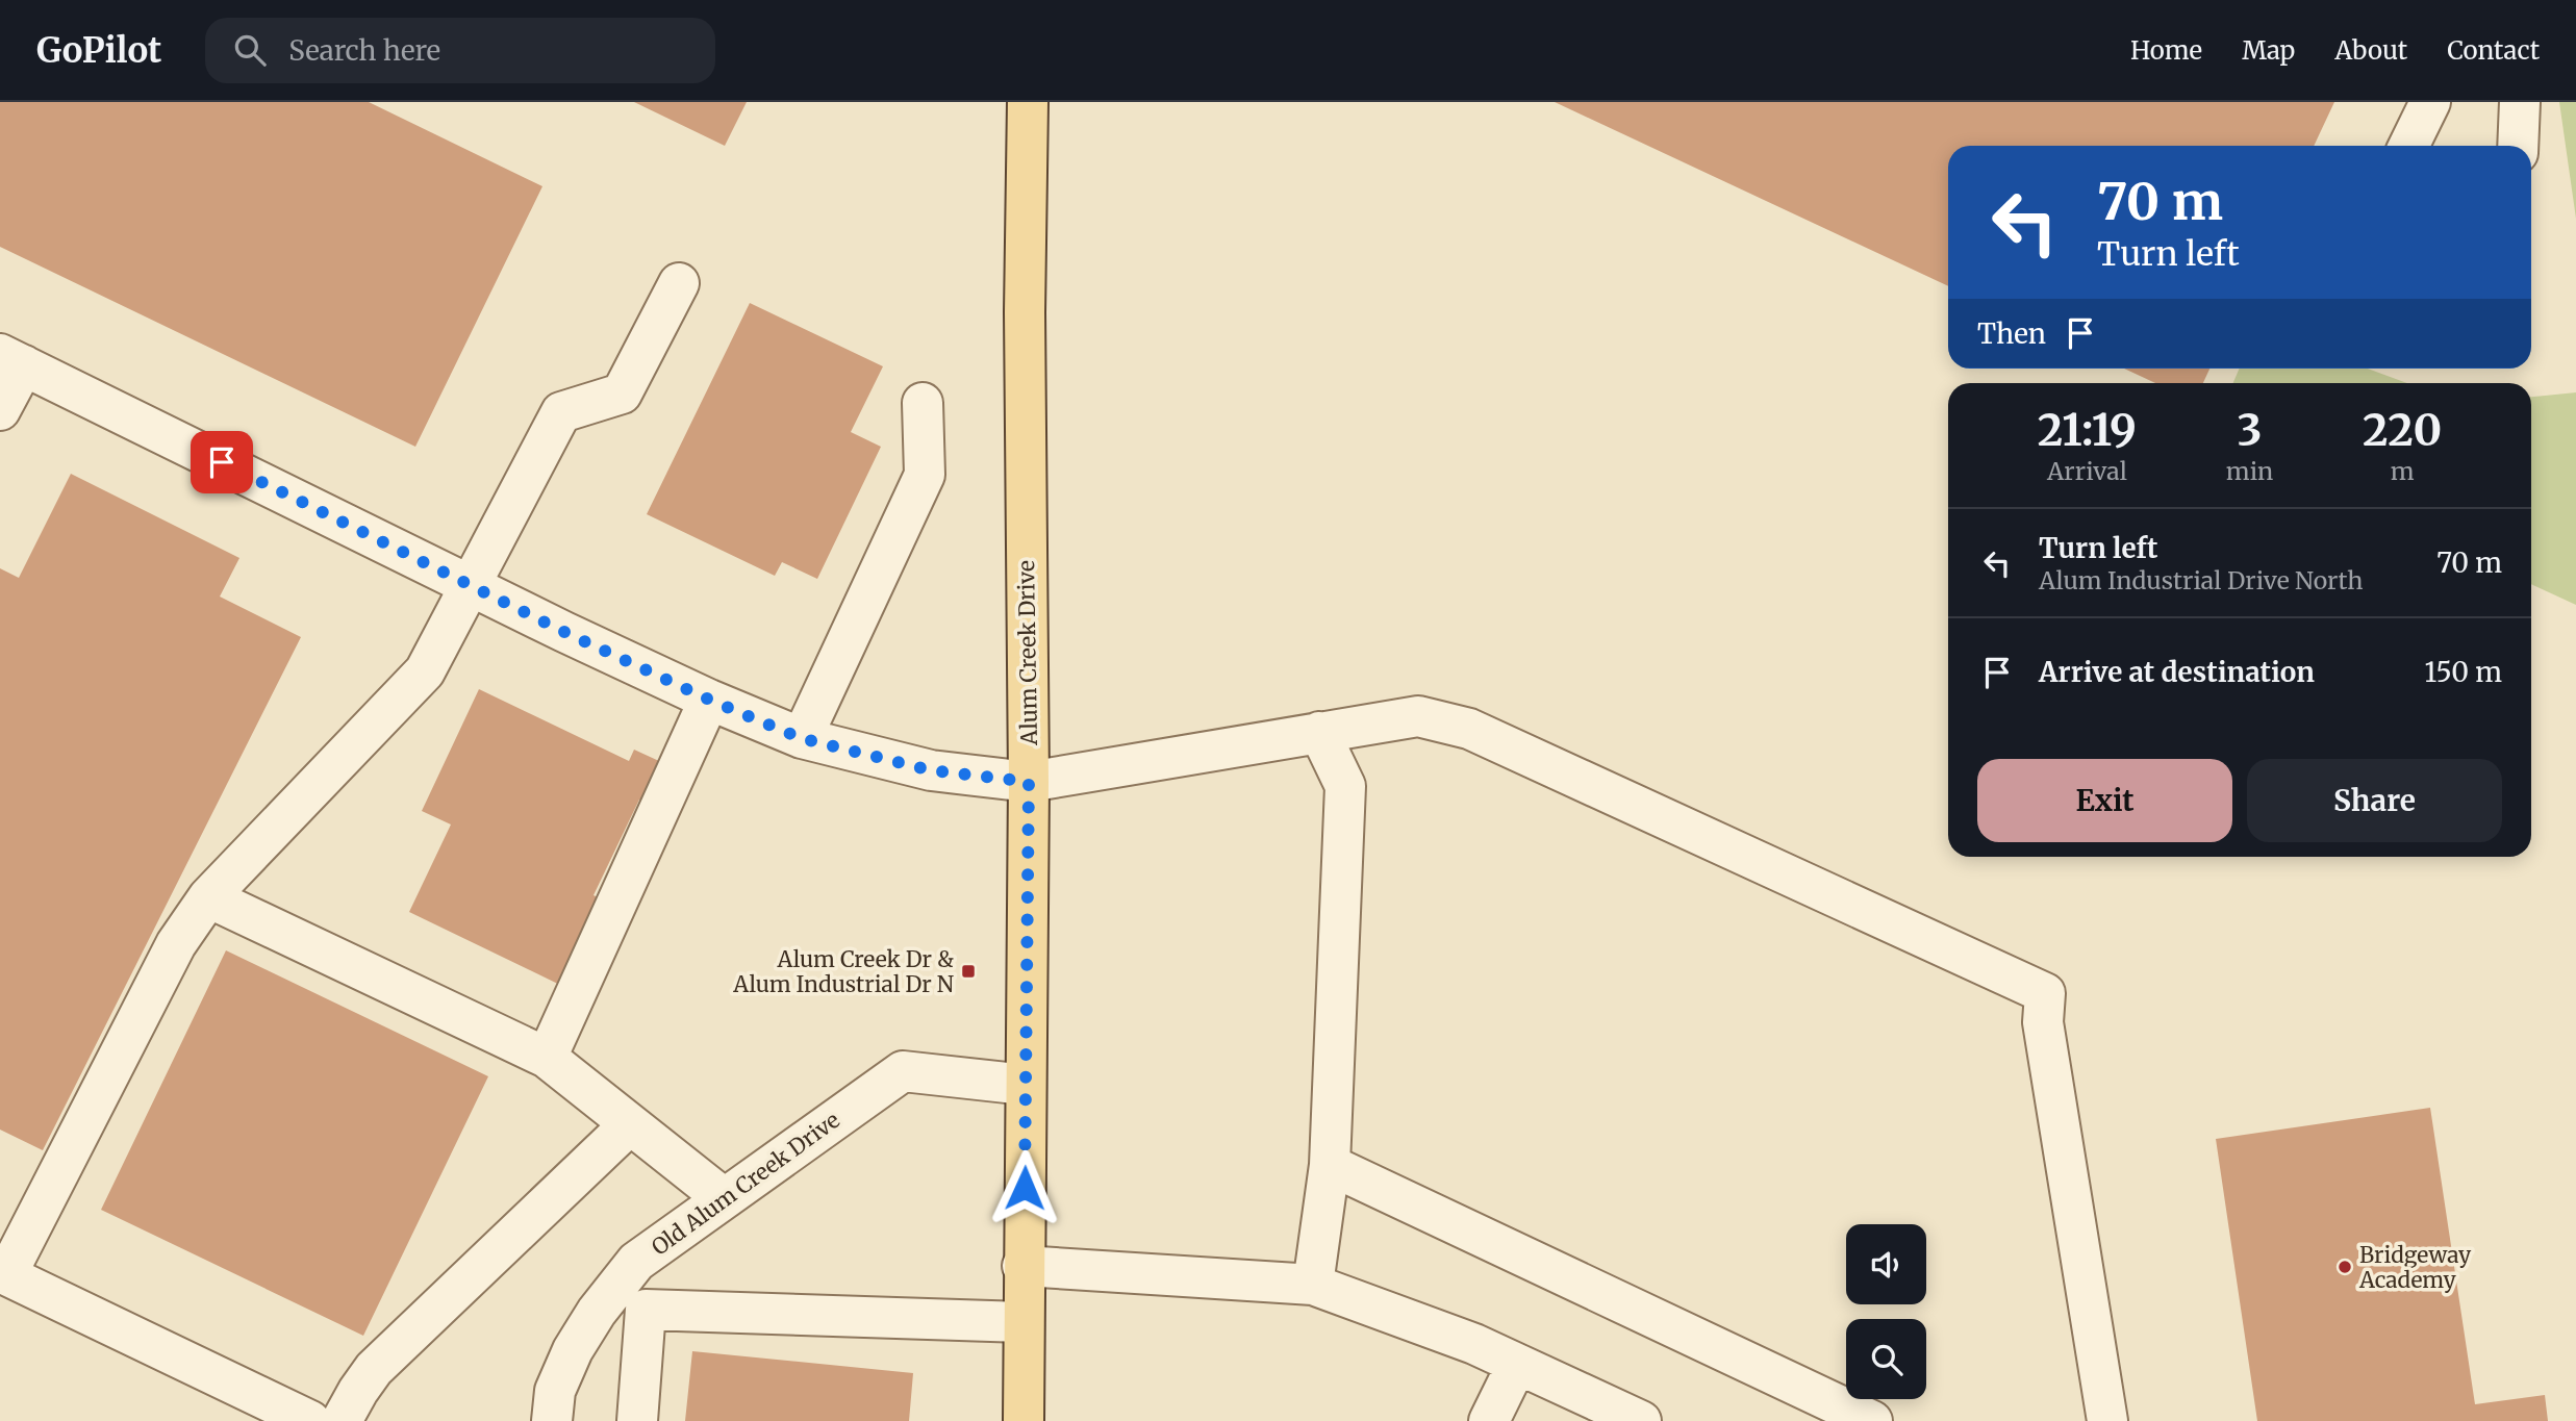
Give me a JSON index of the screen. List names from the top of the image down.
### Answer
{
  "streets": {
    "main road": ["Alum Creek Drive"],
    "street": ["Old Alum Creek Drive"]
  },
  "crossings": [
    ["Alum Creek Drive", "Old Alum Creek Drive"]
  ],
  "places": {
    "transit": ["Alum Creek Dr & Alum Industrial Dr N"],
    "other": ["Bridgeway Academy"]
  },
  "page": {
    "header": "GoPilot",
    "search": "Search here",
    "nav": [
      "Home",
      "Map",
      "About",
      "Contact"
    ],
    "turn": ["70 m", "Turn left"],
    "then": "Then",
    "eta": [
      "21:19",
      "Arrival",
      "3",
      "min",
      "220",
      "m"
    ],
    "list": [
      {
        "name": "Turn left",
        "note": "Alum Industrial Drive North",
        "value": "70 m"
      },
      {
        "name": "Arrive at destination",
        "value": "150 m"
      }
    ],
    "buttons": ["Exit", "Share"]
  }
}
